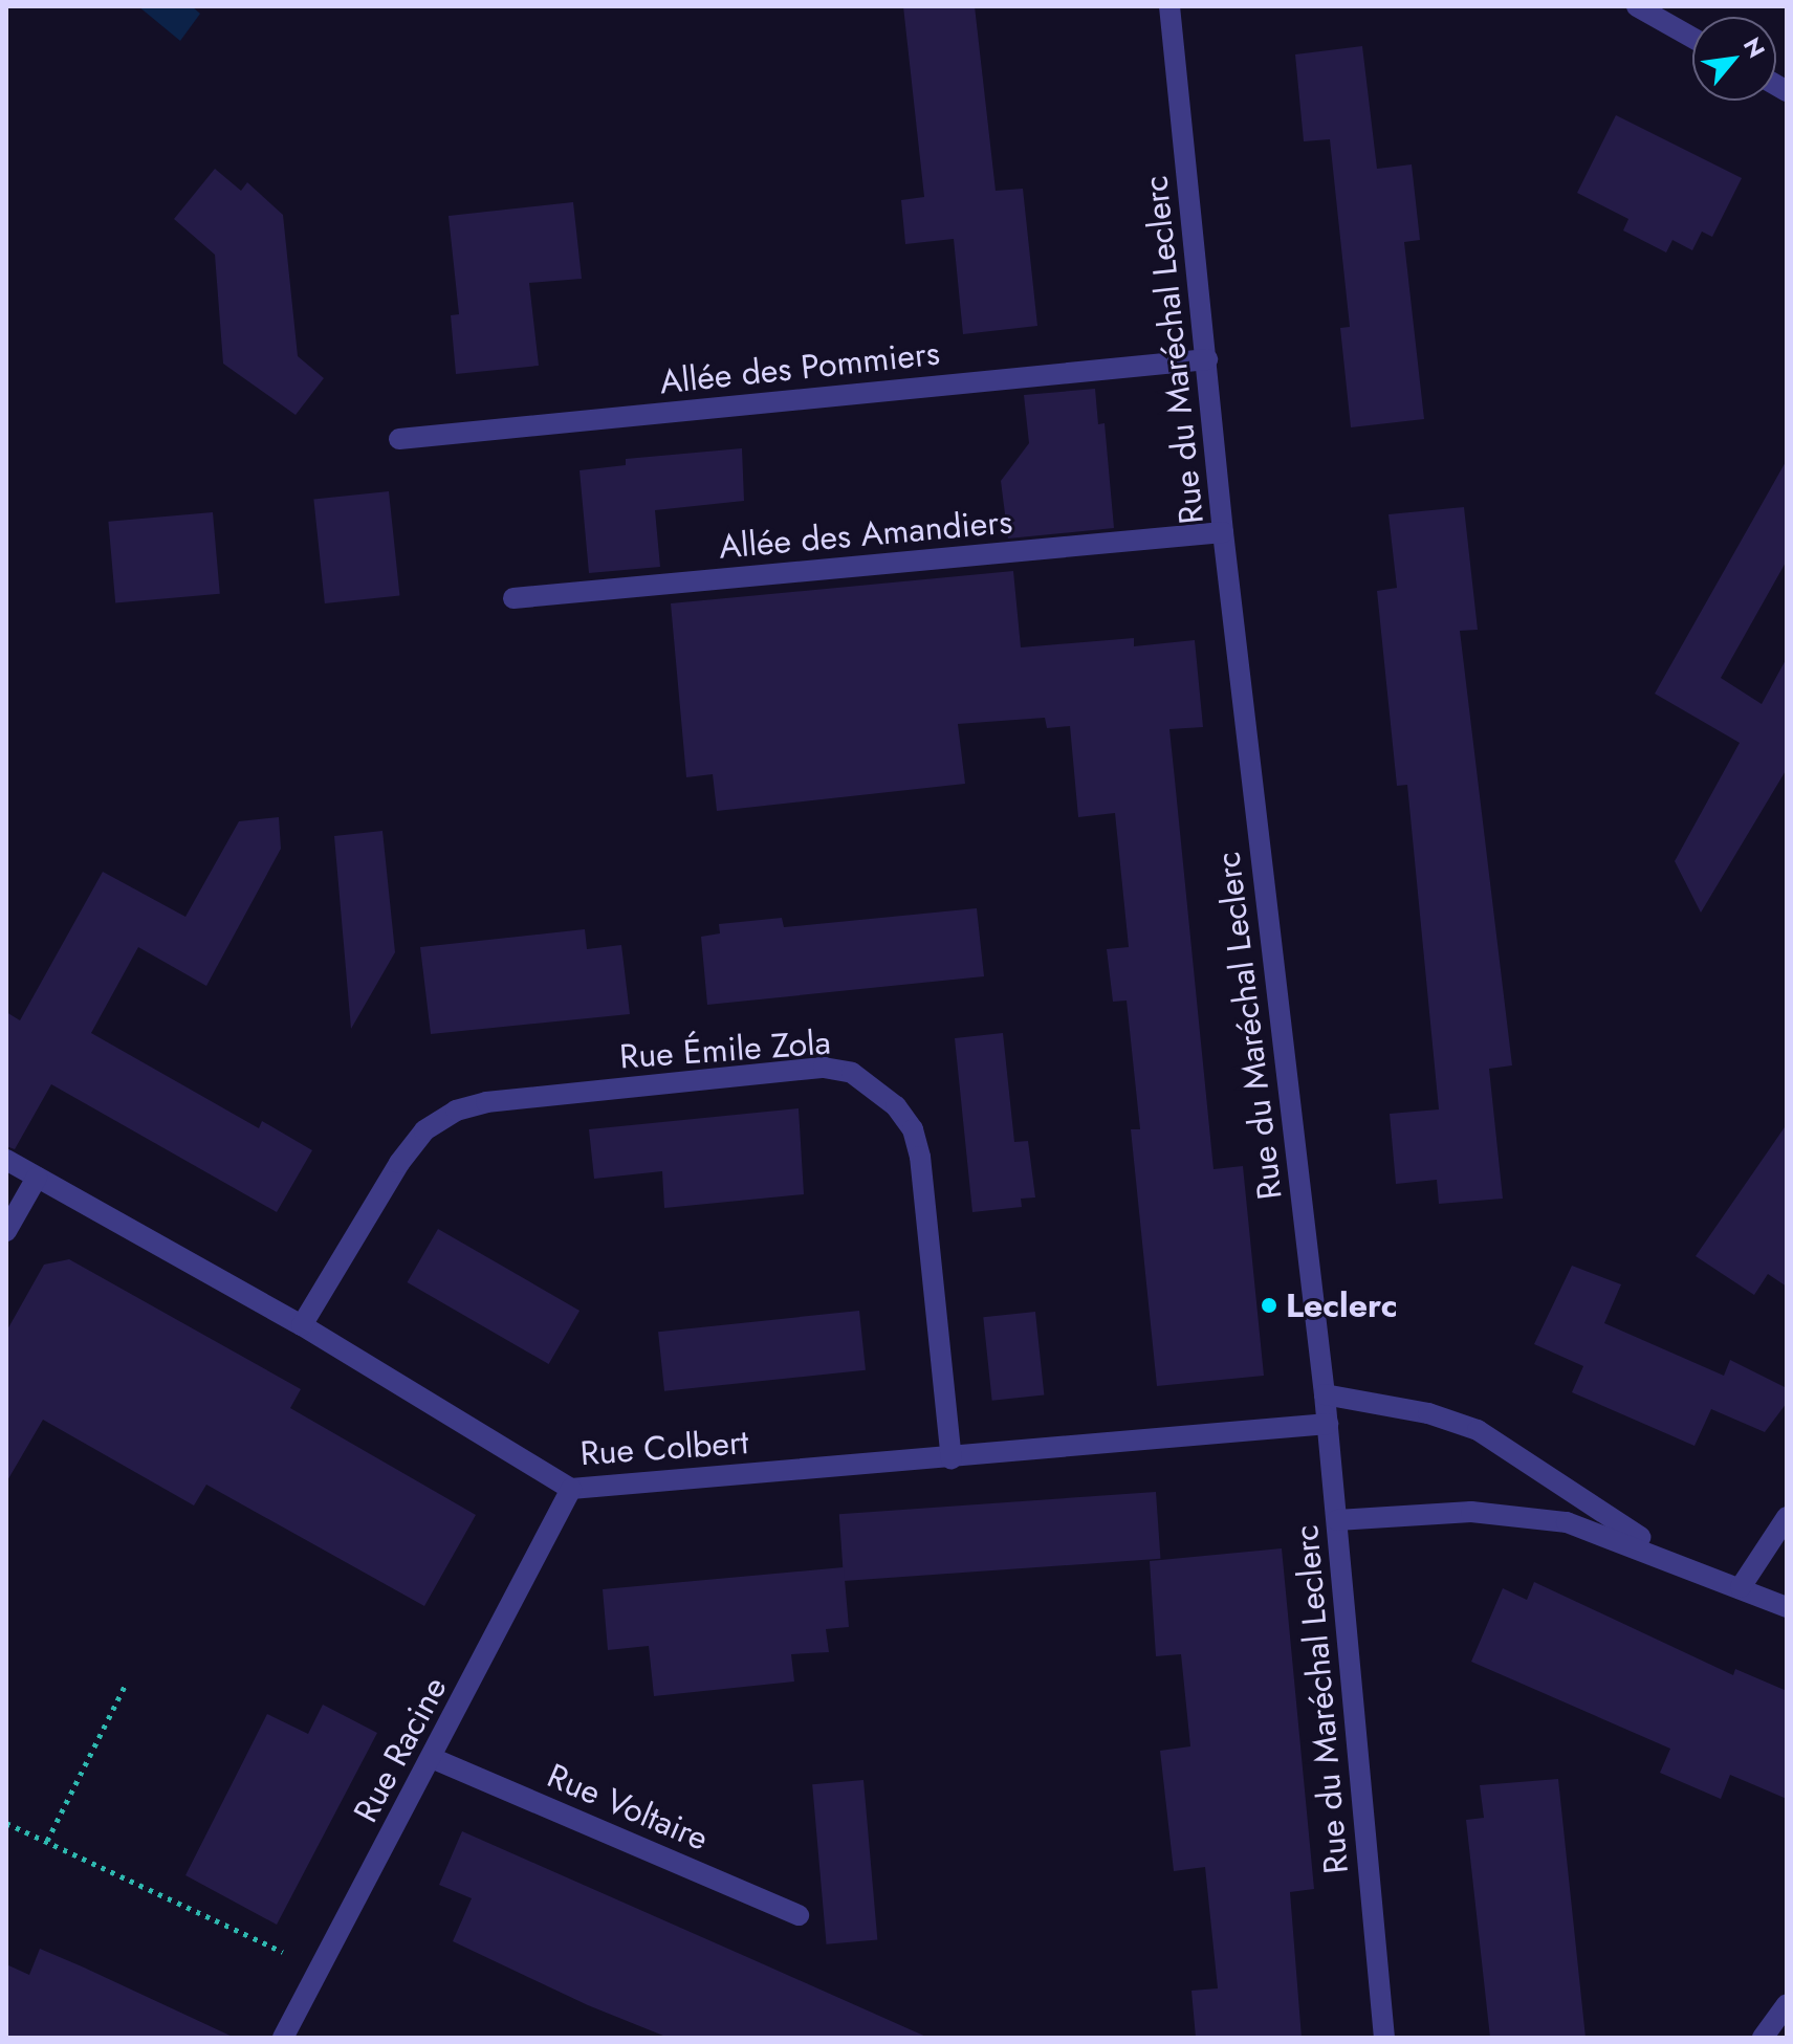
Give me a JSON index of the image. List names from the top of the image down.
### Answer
{
  "streets": {
    "street": [
      "Rue du Maréchal Leclerc",
      "Allée des Pommiers",
      "Allée des Amandiers",
      "Rue Émile Zola",
      "Rue Colbert",
      "Rue Racine",
      "Rue Voltaire"
    ]
  },
  "crossings": [
    ["Rue du Maréchal Leclerc", "Allée des Pommiers"],
    ["Rue du Maréchal Leclerc", "Allée des Amandiers"],
    ["Rue du Maréchal Leclerc", "Rue Colbert"],
    ["Rue Émile Zola", "Rue Colbert"],
    ["Rue Colbert", "Rue Racine"],
    ["Rue Racine", "Rue Voltaire"]
  ],
  "places": ["Leclerc"],
  "north": "top right"
}
